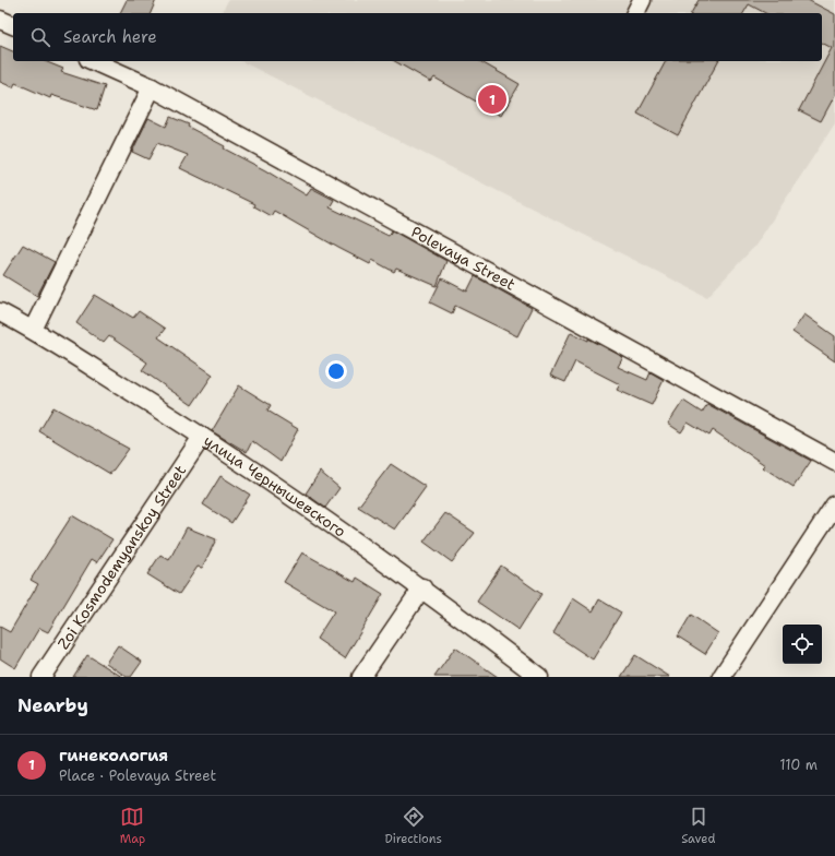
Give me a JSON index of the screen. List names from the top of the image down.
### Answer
{
  "streets": {
    "street": ["Polevaya Street", "улица Чернышевского", "Zoi Kosmodemyanskoy Street"]
  },
  "crossings": [
    ["улица Чернышевского", "Zoi Kosmodemyanskoy Street"]
  ],
  "page": {
    "search": "Search here",
    "pins": "1",
    "heading": "Nearby",
    "list": [
      {
        "mark": "1",
        "name": "гинекология",
        "note": "Place · Polevaya Street",
        "value": "110 m"
      }
    ],
    "nav": ["Map", "Directions", "Saved"]
  }
}
